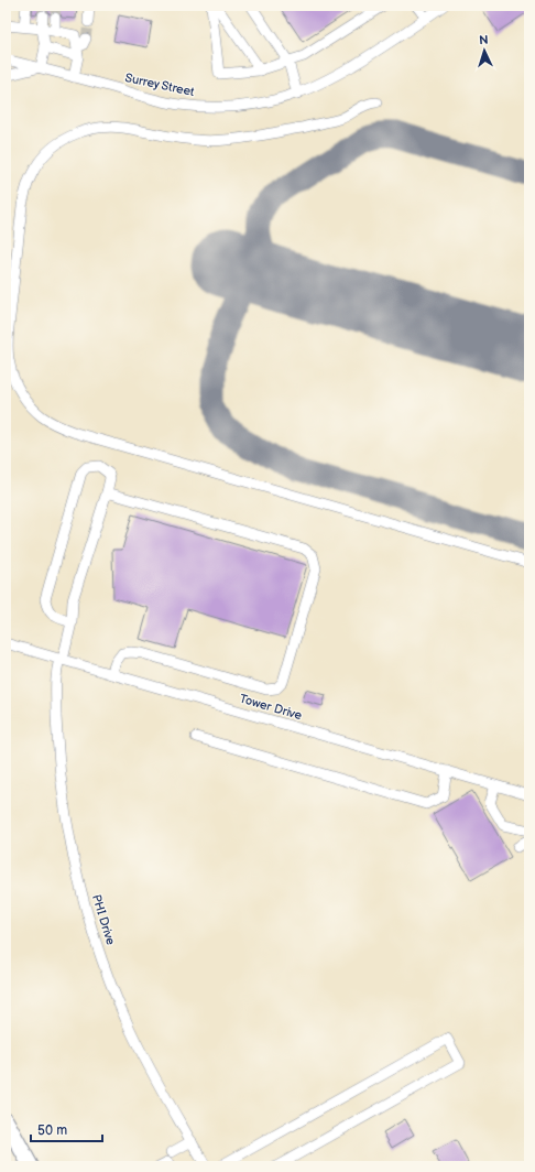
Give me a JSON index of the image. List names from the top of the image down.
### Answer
{
  "streets": {
    "street": ["Surrey Street", "Tower Drive", "PHI Drive"]
  },
  "crossings": [
    ["Tower Drive", "PHI Drive"]
  ],
  "scale_bar": "50 m",
  "north": "top"
}
